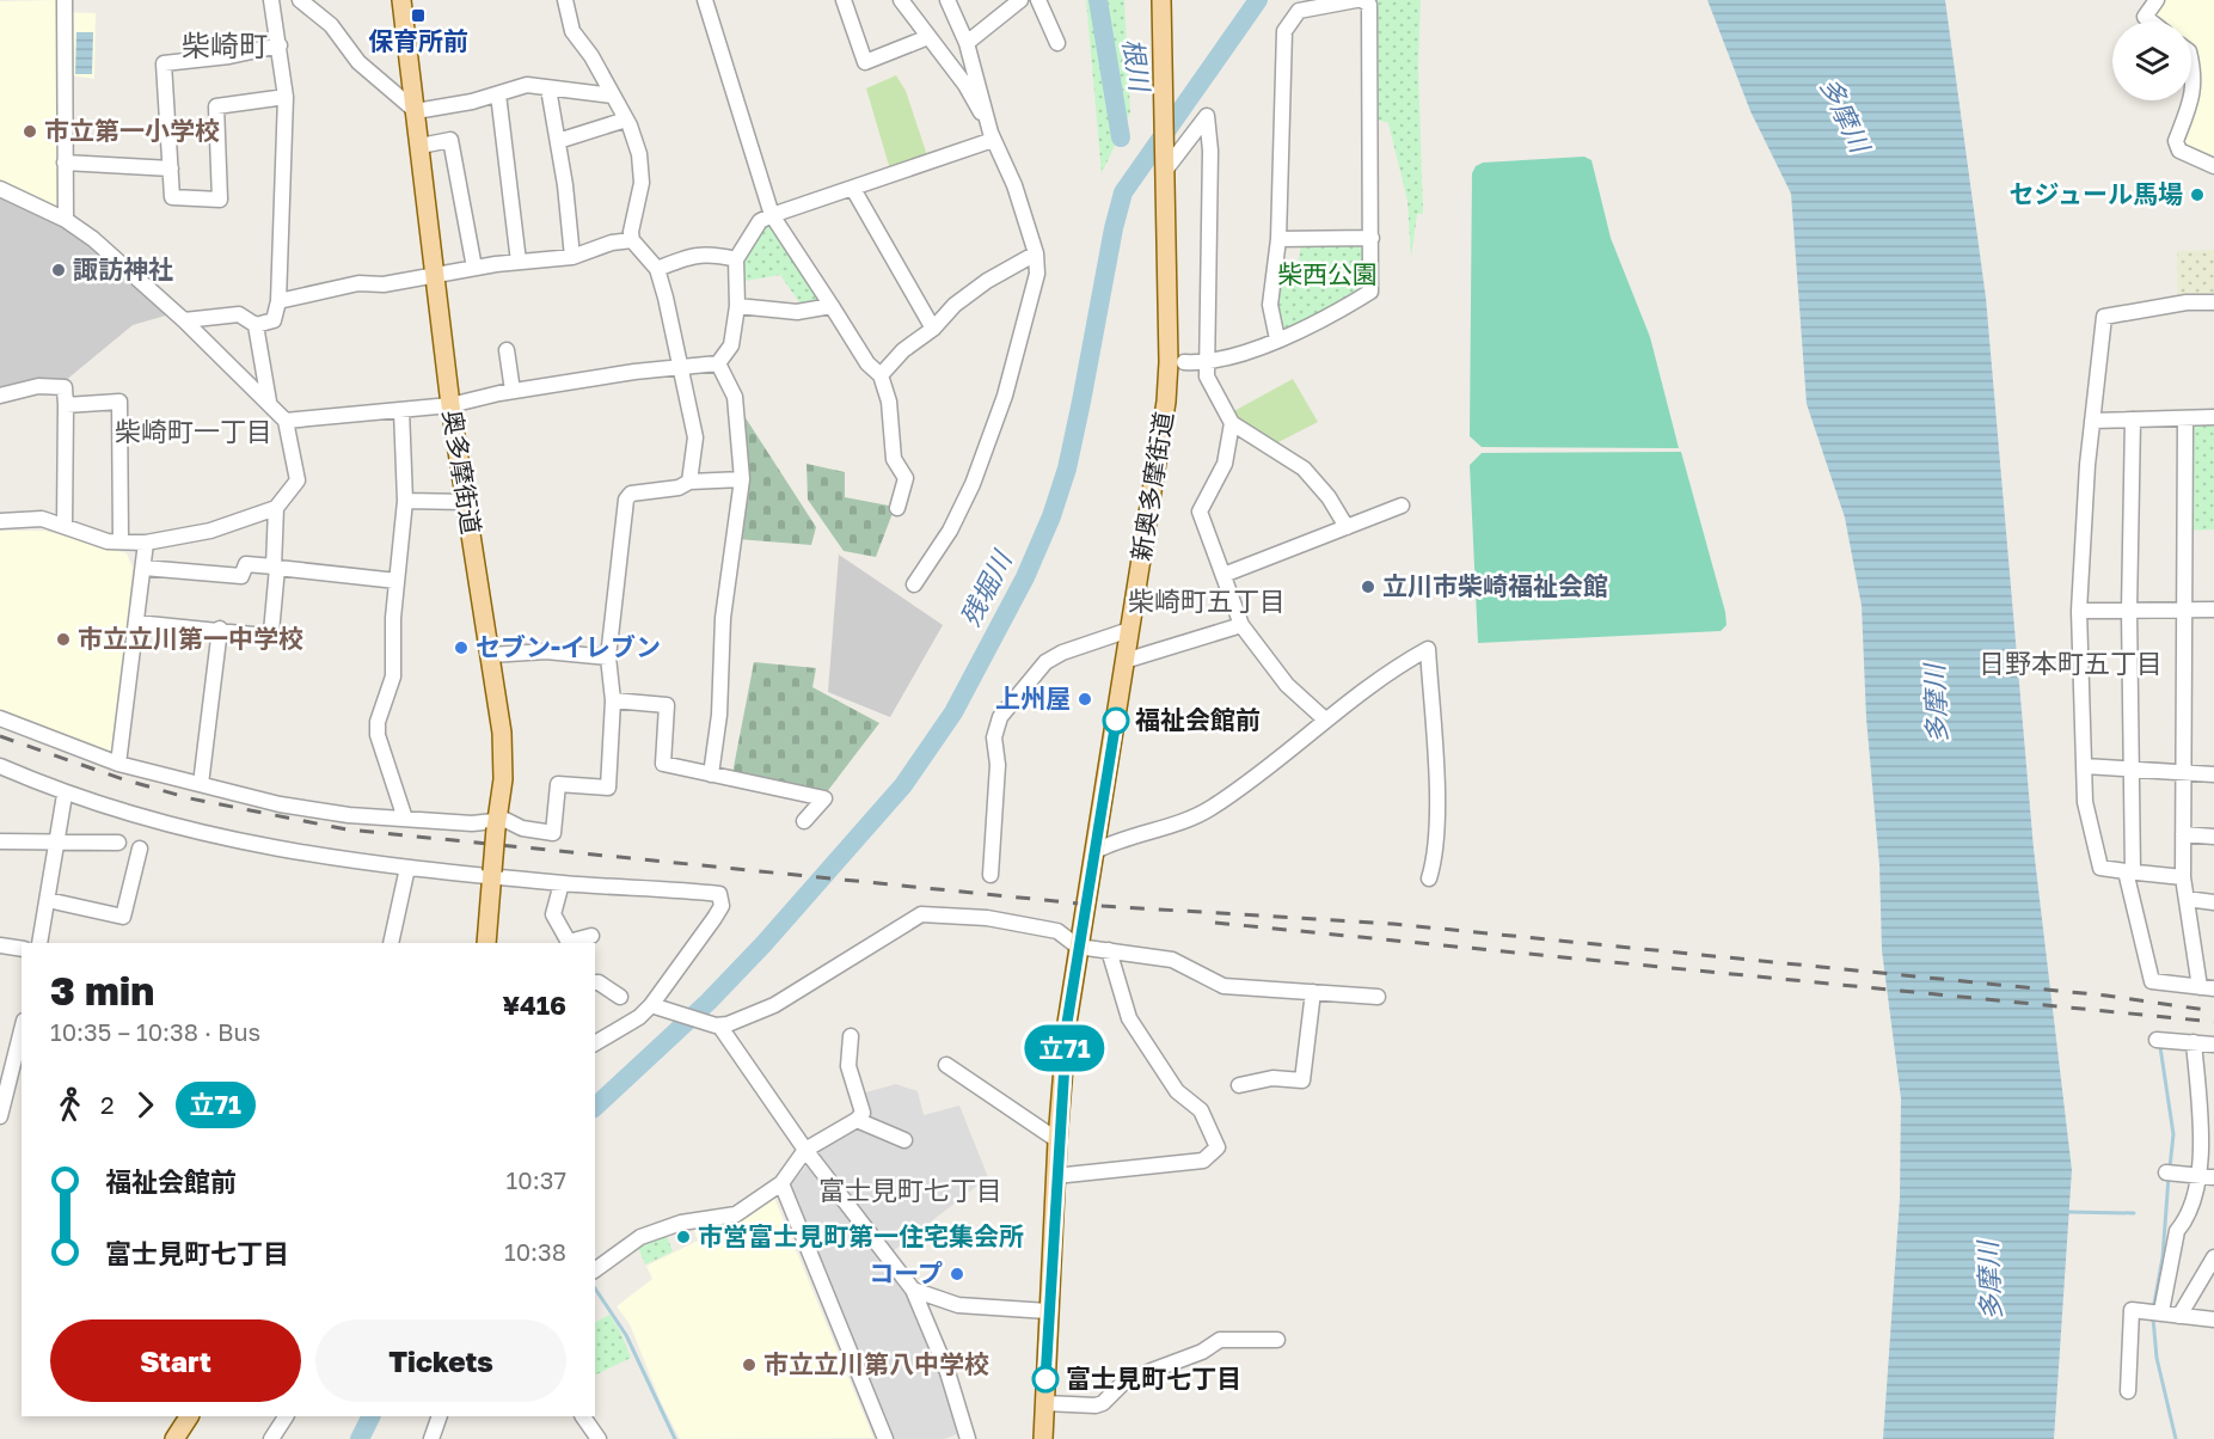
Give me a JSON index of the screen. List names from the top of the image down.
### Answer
{
  "streets": {
    "main road": ["奥多摩街道", "新奥多摩街道"]
  },
  "districts": [
    "柴崎町",
    "柴崎町一丁目",
    "柴崎町五丁目",
    "日野本町五丁目",
    "富士見町七丁目"
  ],
  "water": ["根川", "多摩川", "残堀川"],
  "parks": ["柴西公園"],
  "places": {
    "transit": ["保育所前"],
    "other": [
      "市立第一小学校",
      "セジュール馬場",
      "諏訪神社",
      "立川市柴崎福祉会館",
      "市立立川第一中学校",
      "セブン-イレブン",
      "上州屋",
      "福祉会館前",
      "市営富士見町第一住宅集会所",
      "コープ",
      "市立立川第八中学校",
      "富士見町七丁目"
    ]
  },
  "lines": ["bus line 立71"],
  "page": {
    "on_map": "立71",
    "heading": ["3 min", "10:35 – 10:38 · Bus", "¥416"],
    "legs": ["2", "立71"],
    "list": [
      {
        "name": "福祉会館前",
        "value": "10:37"
      },
      {
        "name": "富士見町七丁目",
        "value": "10:38"
      }
    ],
    "buttons": ["Start", "Tickets"]
  }
}
